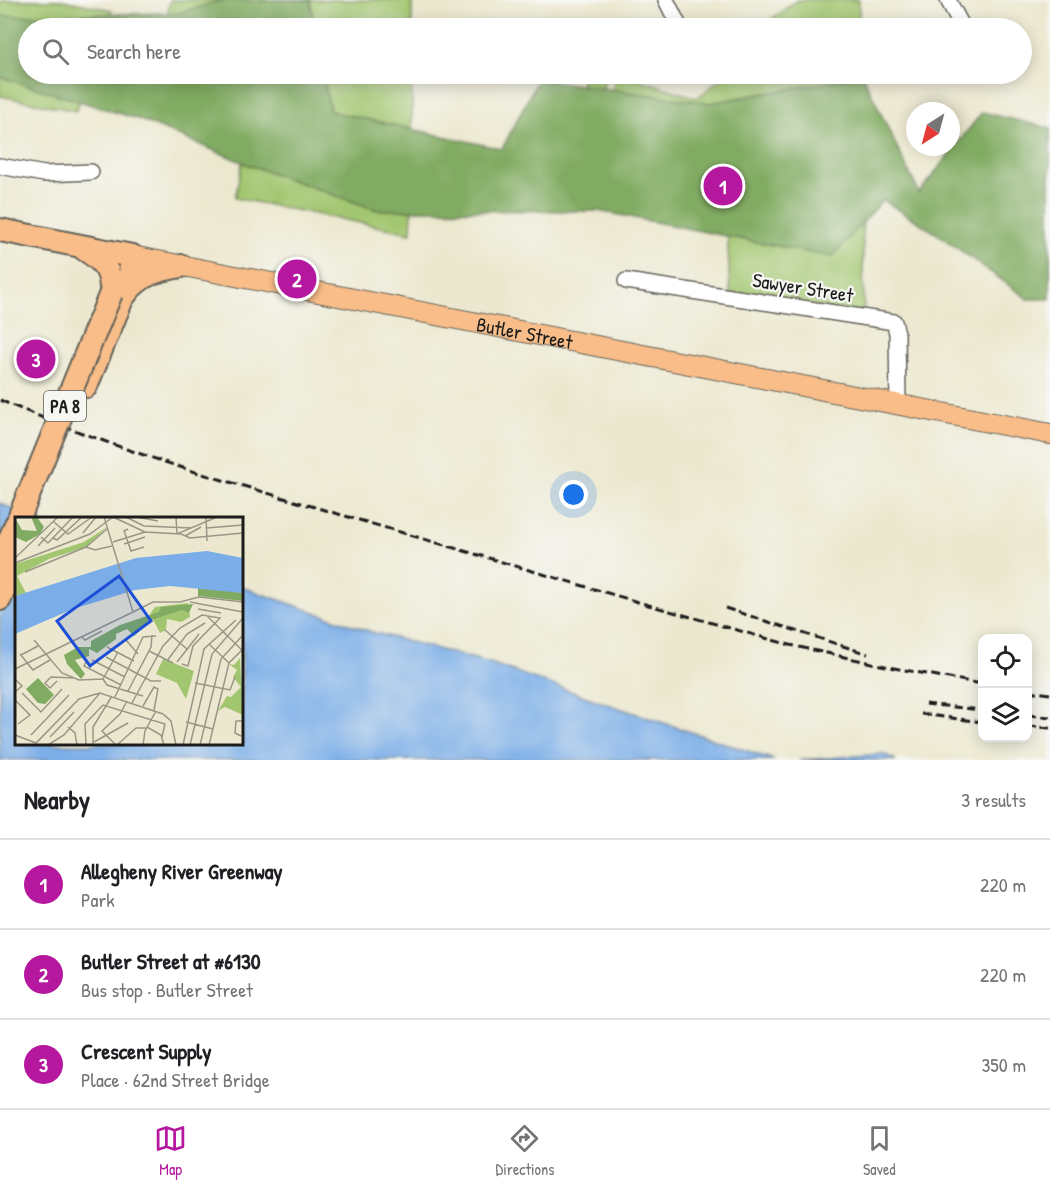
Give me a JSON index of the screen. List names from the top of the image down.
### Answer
{
  "streets": {
    "highway": ["Butler Street", "PA 8"],
    "street": ["Sawyer Street"]
  },
  "crossings": [
    ["Sawyer Street", "Butler Street"],
    ["Butler Street", "PA 8"]
  ],
  "north": "bottom left",
  "page": {
    "search": "Search here",
    "pins": ["1", "2", "3"],
    "heading": ["Nearby", "3 results"],
    "list": [
      {
        "mark": "1",
        "name": "Allegheny River Greenway",
        "note": "Park",
        "value": "220 m"
      },
      {
        "mark": "2",
        "name": "Butler Street at #6130",
        "note": "Bus stop · Butler Street",
        "value": "220 m"
      },
      {
        "mark": "3",
        "name": "Crescent Supply",
        "note": "Place · 62nd Street Bridge",
        "value": "350 m"
      }
    ],
    "nav": ["Map", "Directions", "Saved"]
  }
}
